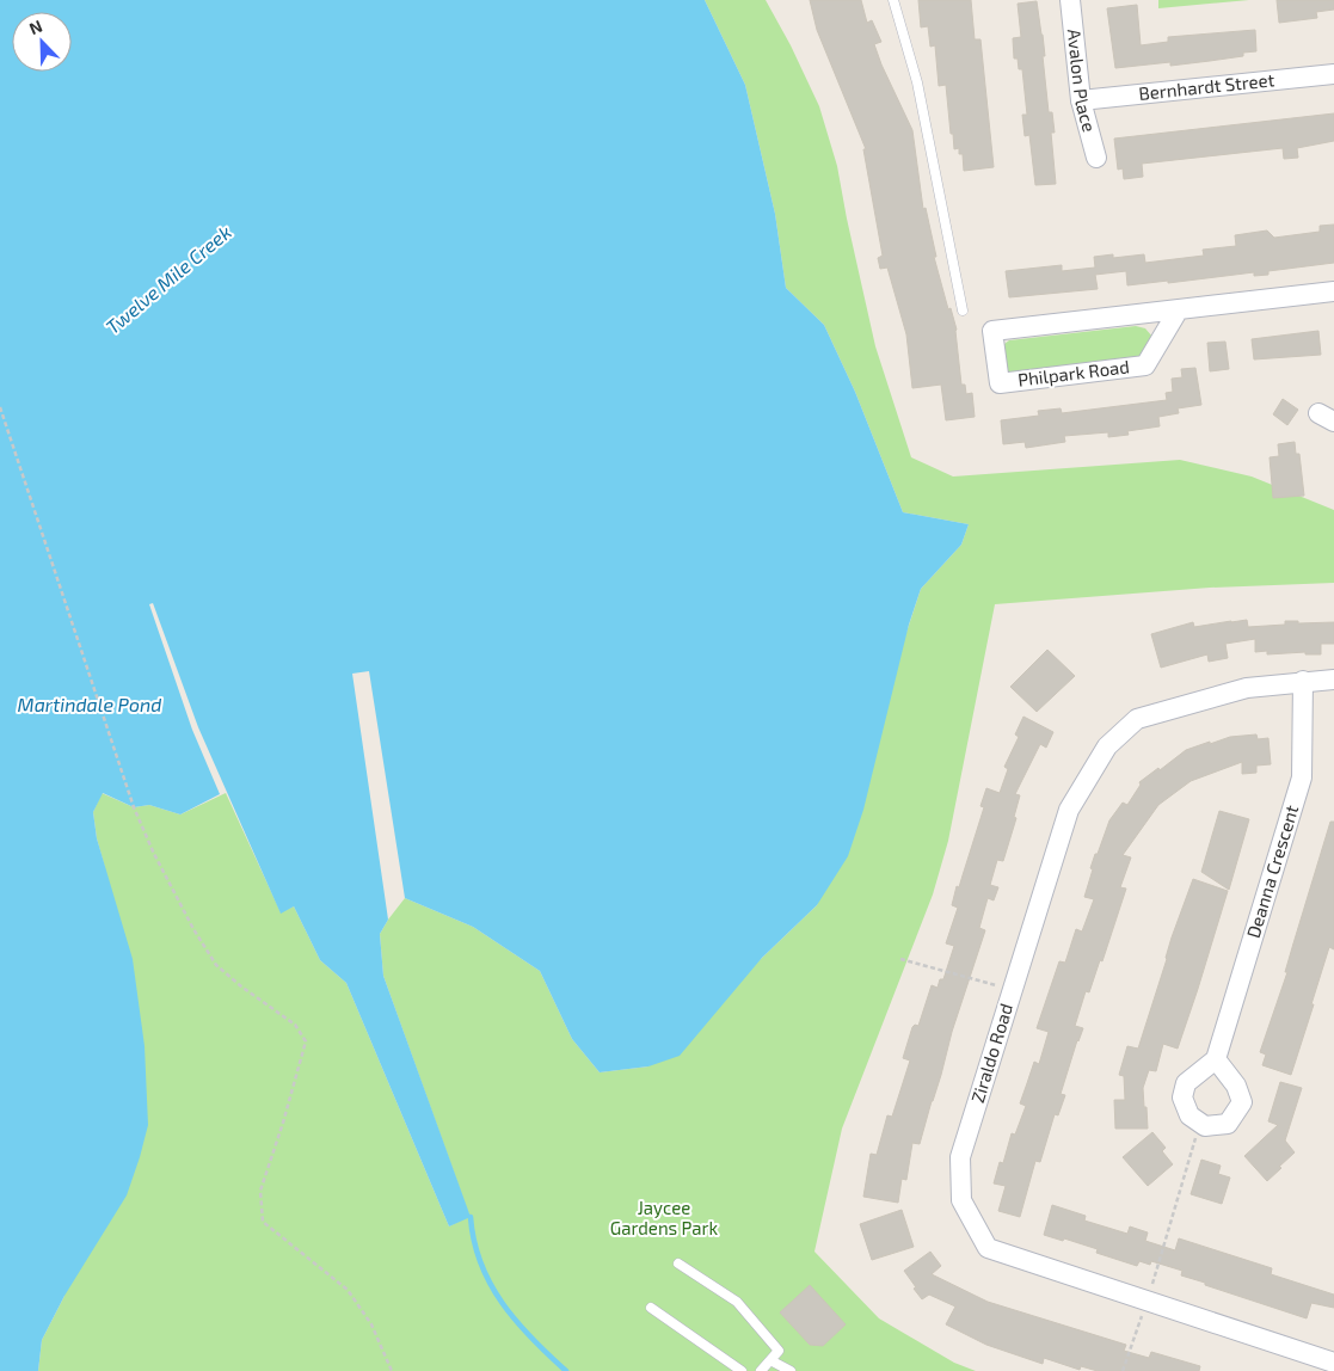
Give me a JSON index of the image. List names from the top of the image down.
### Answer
{
  "streets": {
    "street": [
      "Avalon Place",
      "Bernhardt Street",
      "Philpark Road",
      "Deanna Crescent",
      "Ziraldo Road"
    ]
  },
  "crossings": [
    ["Avalon Place", "Bernhardt Street"],
    ["Deanna Crescent", "Ziraldo Road"]
  ],
  "water": ["Twelve Mile Creek", "Martindale Pond"],
  "parks": ["Jaycee Gardens Park"],
  "north": "top left"
}
